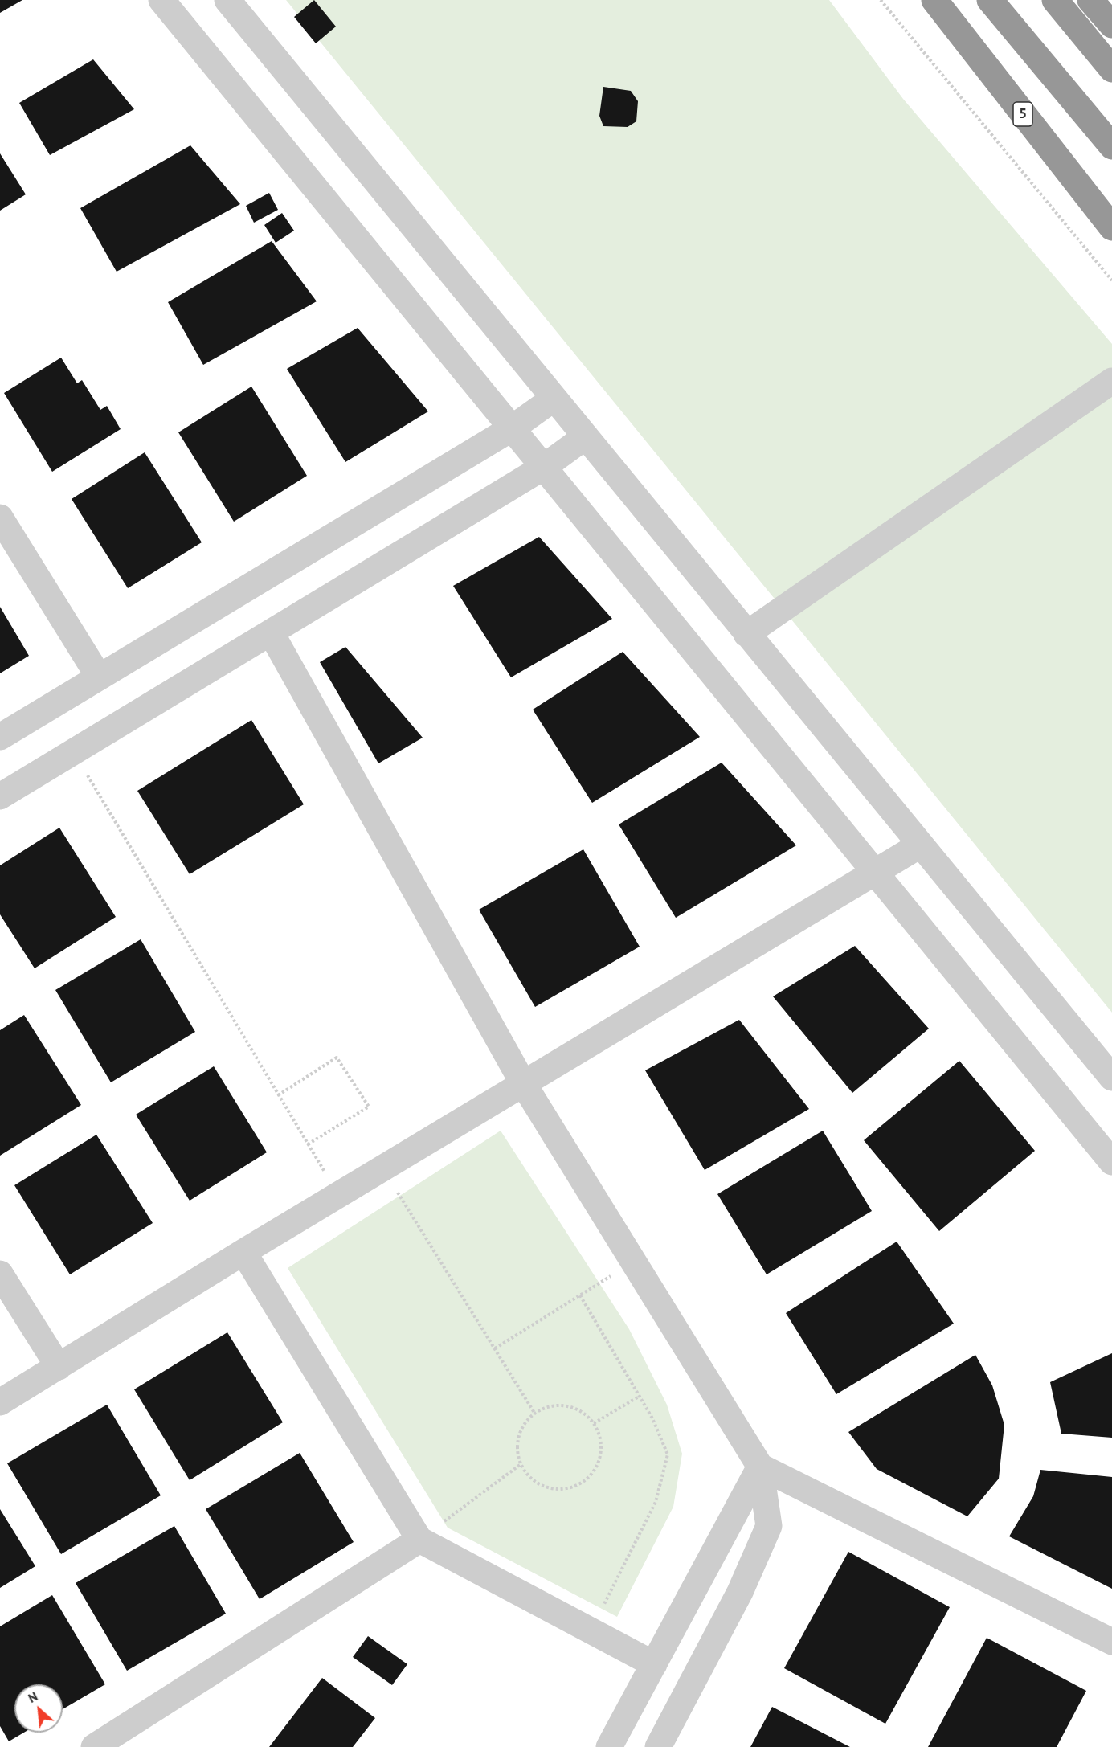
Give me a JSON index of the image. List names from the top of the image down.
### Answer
{
  "streets": {
    "highway": ["5"]
  },
  "north": "top left"
}
